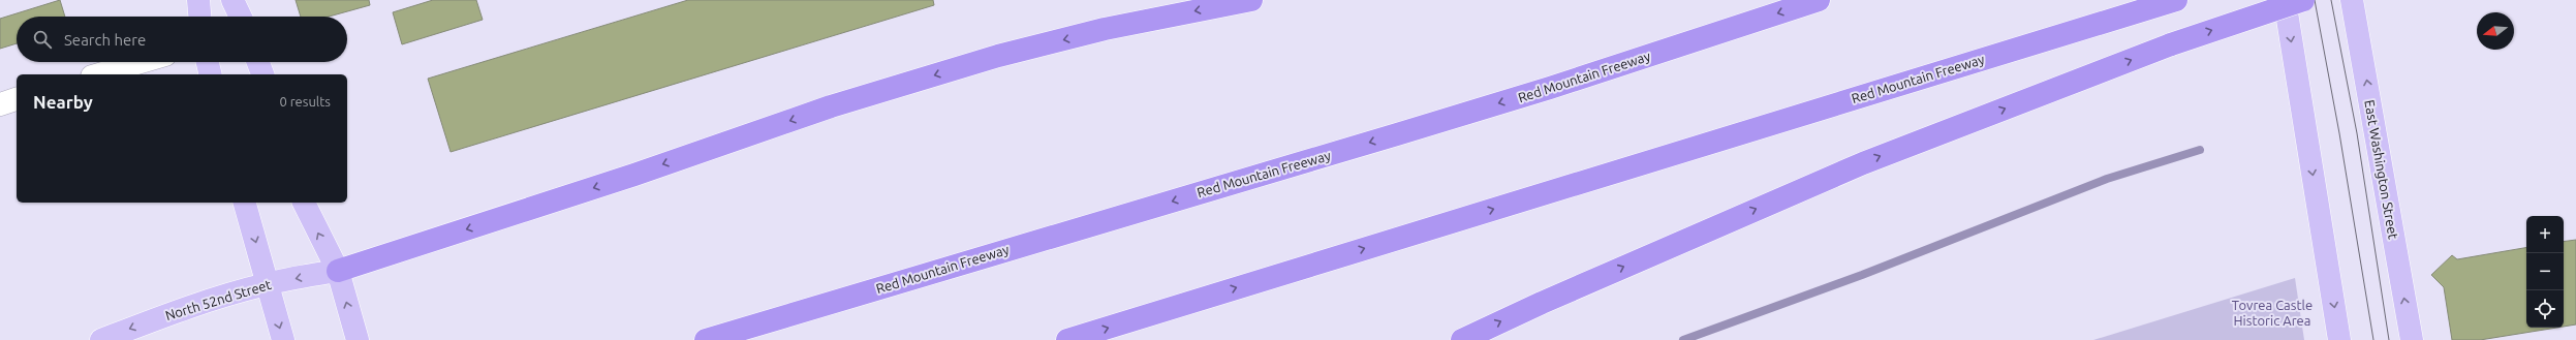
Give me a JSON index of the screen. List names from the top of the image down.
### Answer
{
  "streets": {
    "highway": ["Red Mountain Freeway"],
    "main road": ["East Washington Street", "North 52nd Street"]
  },
  "one_way": ["North 52nd Street"],
  "parks": ["Tovrea Castle Historic Area"],
  "north": "left",
  "page": {
    "search": "Search here",
    "heading": ["Nearby", "0 results"],
    "map_buttons": ["+", "−"]
  }
}
